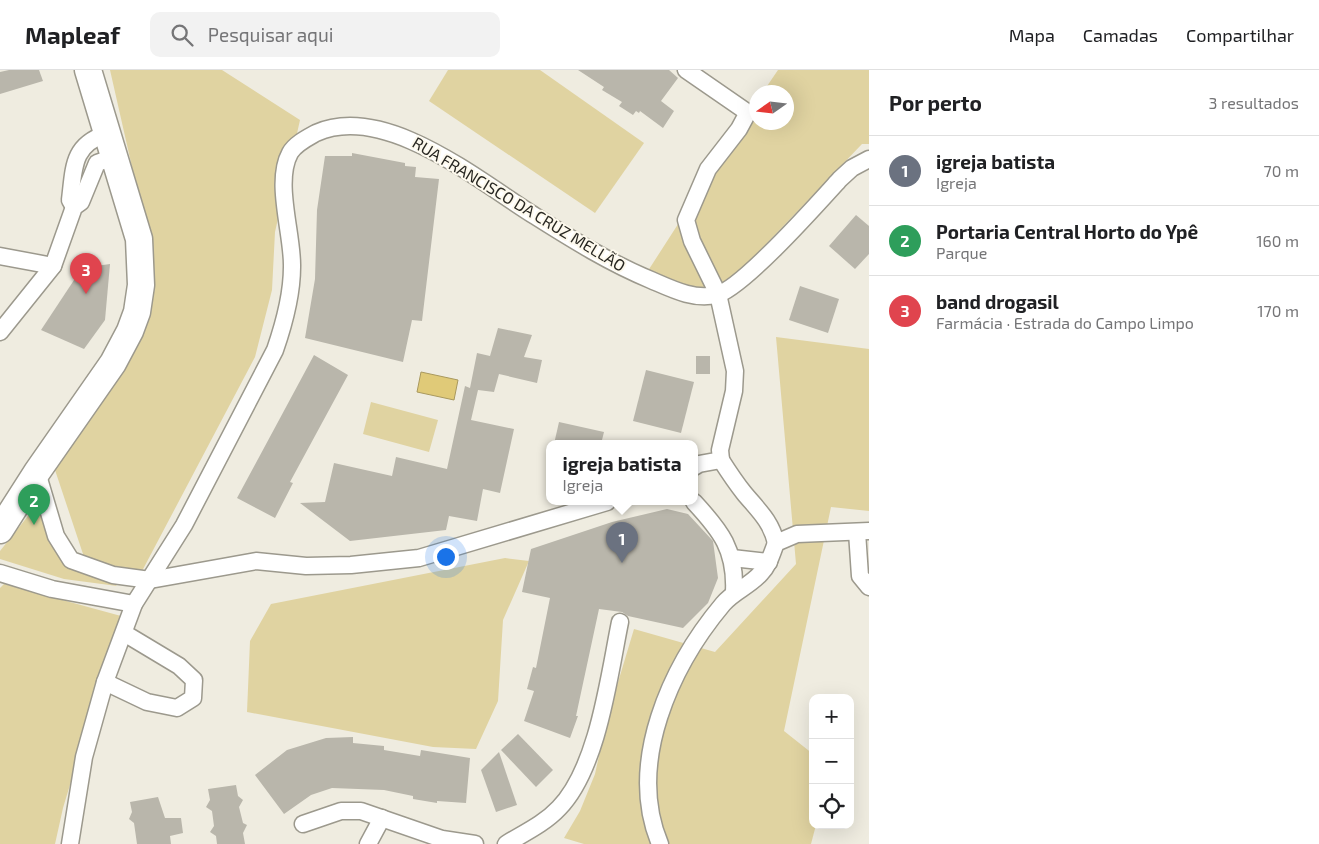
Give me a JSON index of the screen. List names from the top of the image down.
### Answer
{
  "streets": {
    "street": ["RUA FRANCISCO DA CRUZ MELLÃO"]
  },
  "north": "left",
  "page": {
    "header": "Mapleaf",
    "search": "Pesquisar aqui",
    "nav": ["Mapa", "Camadas", "Compartilhar"],
    "heading": ["Por perto", "3 resultados"],
    "list": [
      {
        "mark": "1",
        "name": "igreja batista",
        "note": "Igreja",
        "value": "70 m"
      },
      {
        "mark": "2",
        "name": "Portaria Central Horto do Ypê",
        "note": "Parque",
        "value": "160 m"
      },
      {
        "mark": "3",
        "name": "band drogasil",
        "note": "Farmácia · Estrada do Campo Limpo",
        "value": "170 m"
      }
    ],
    "pins": ["3", "2", "1"],
    "popup": ["igreja batista", "Igreja"],
    "map_buttons": ["+", "−"]
  }
}
